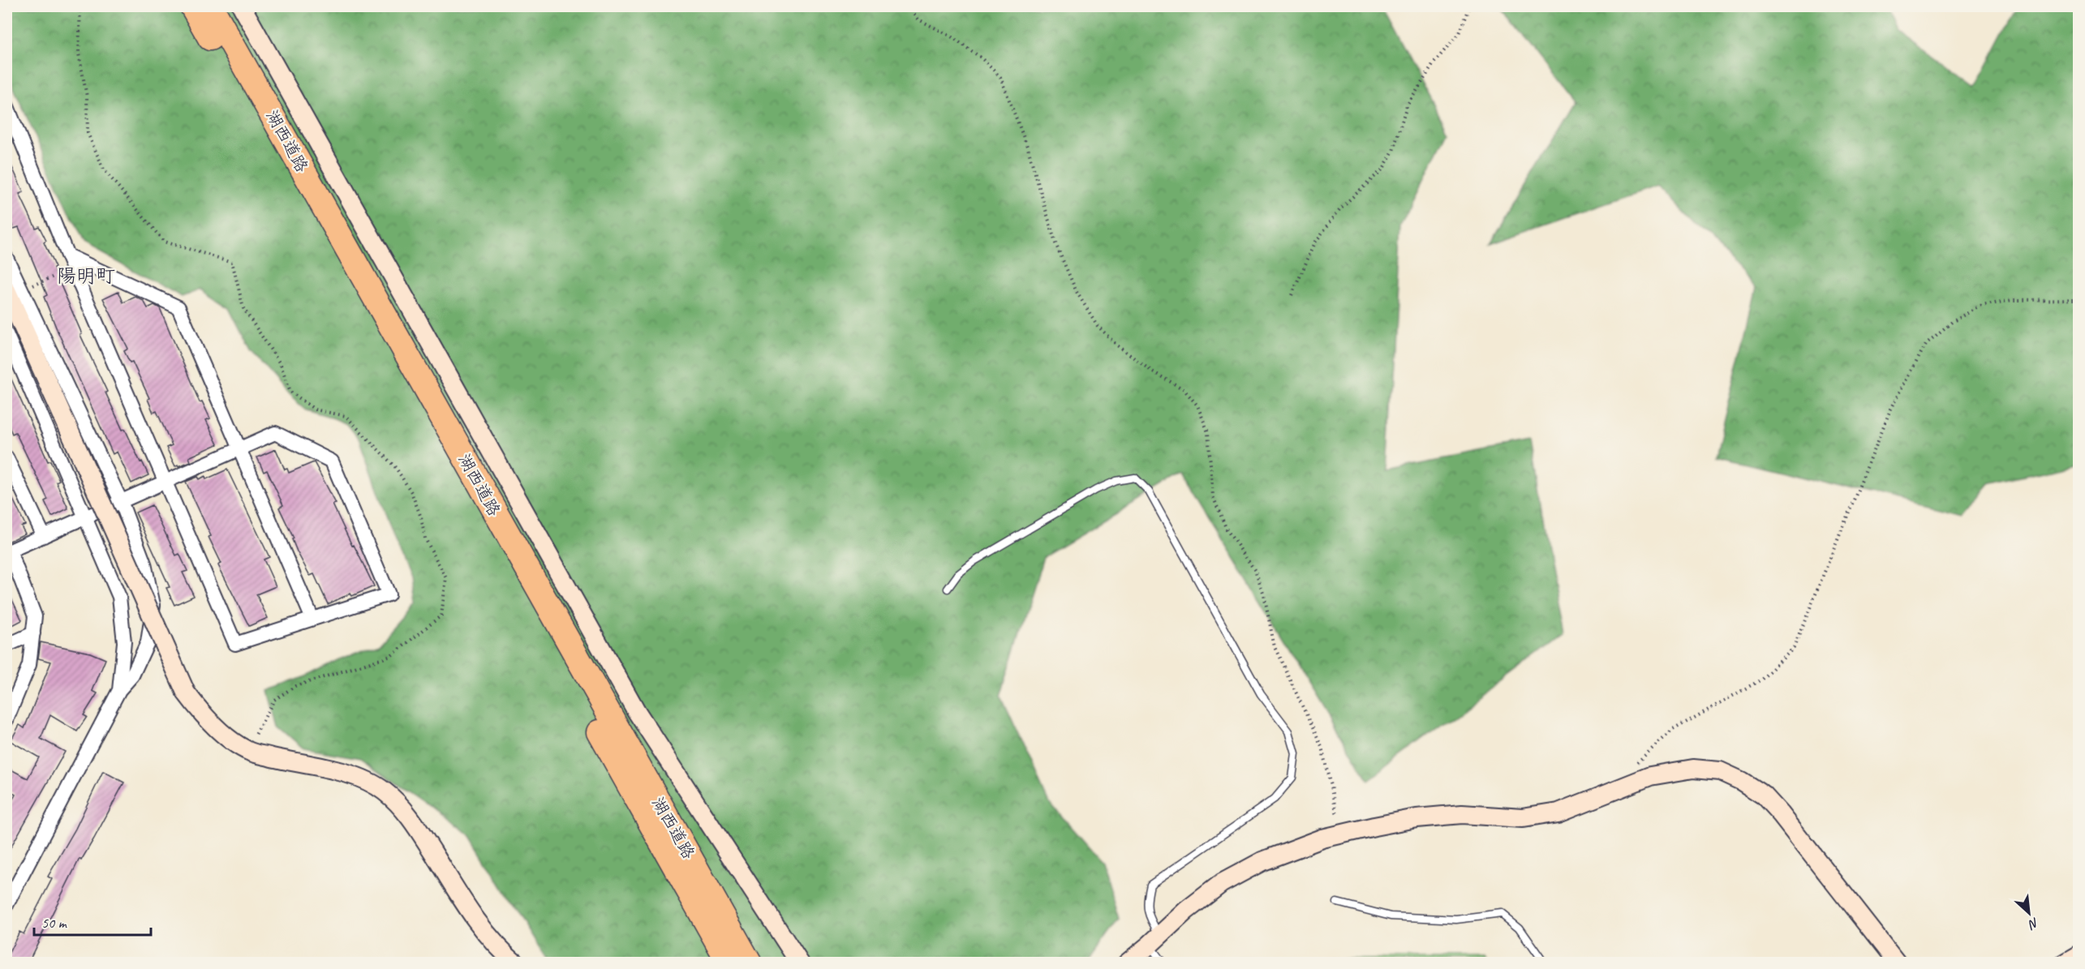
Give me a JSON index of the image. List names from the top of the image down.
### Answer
{
  "streets": {
    "highway": ["湖西道路"]
  },
  "districts": ["陽明町"],
  "scale_bar": "50 m",
  "north": "bottom right"
}
